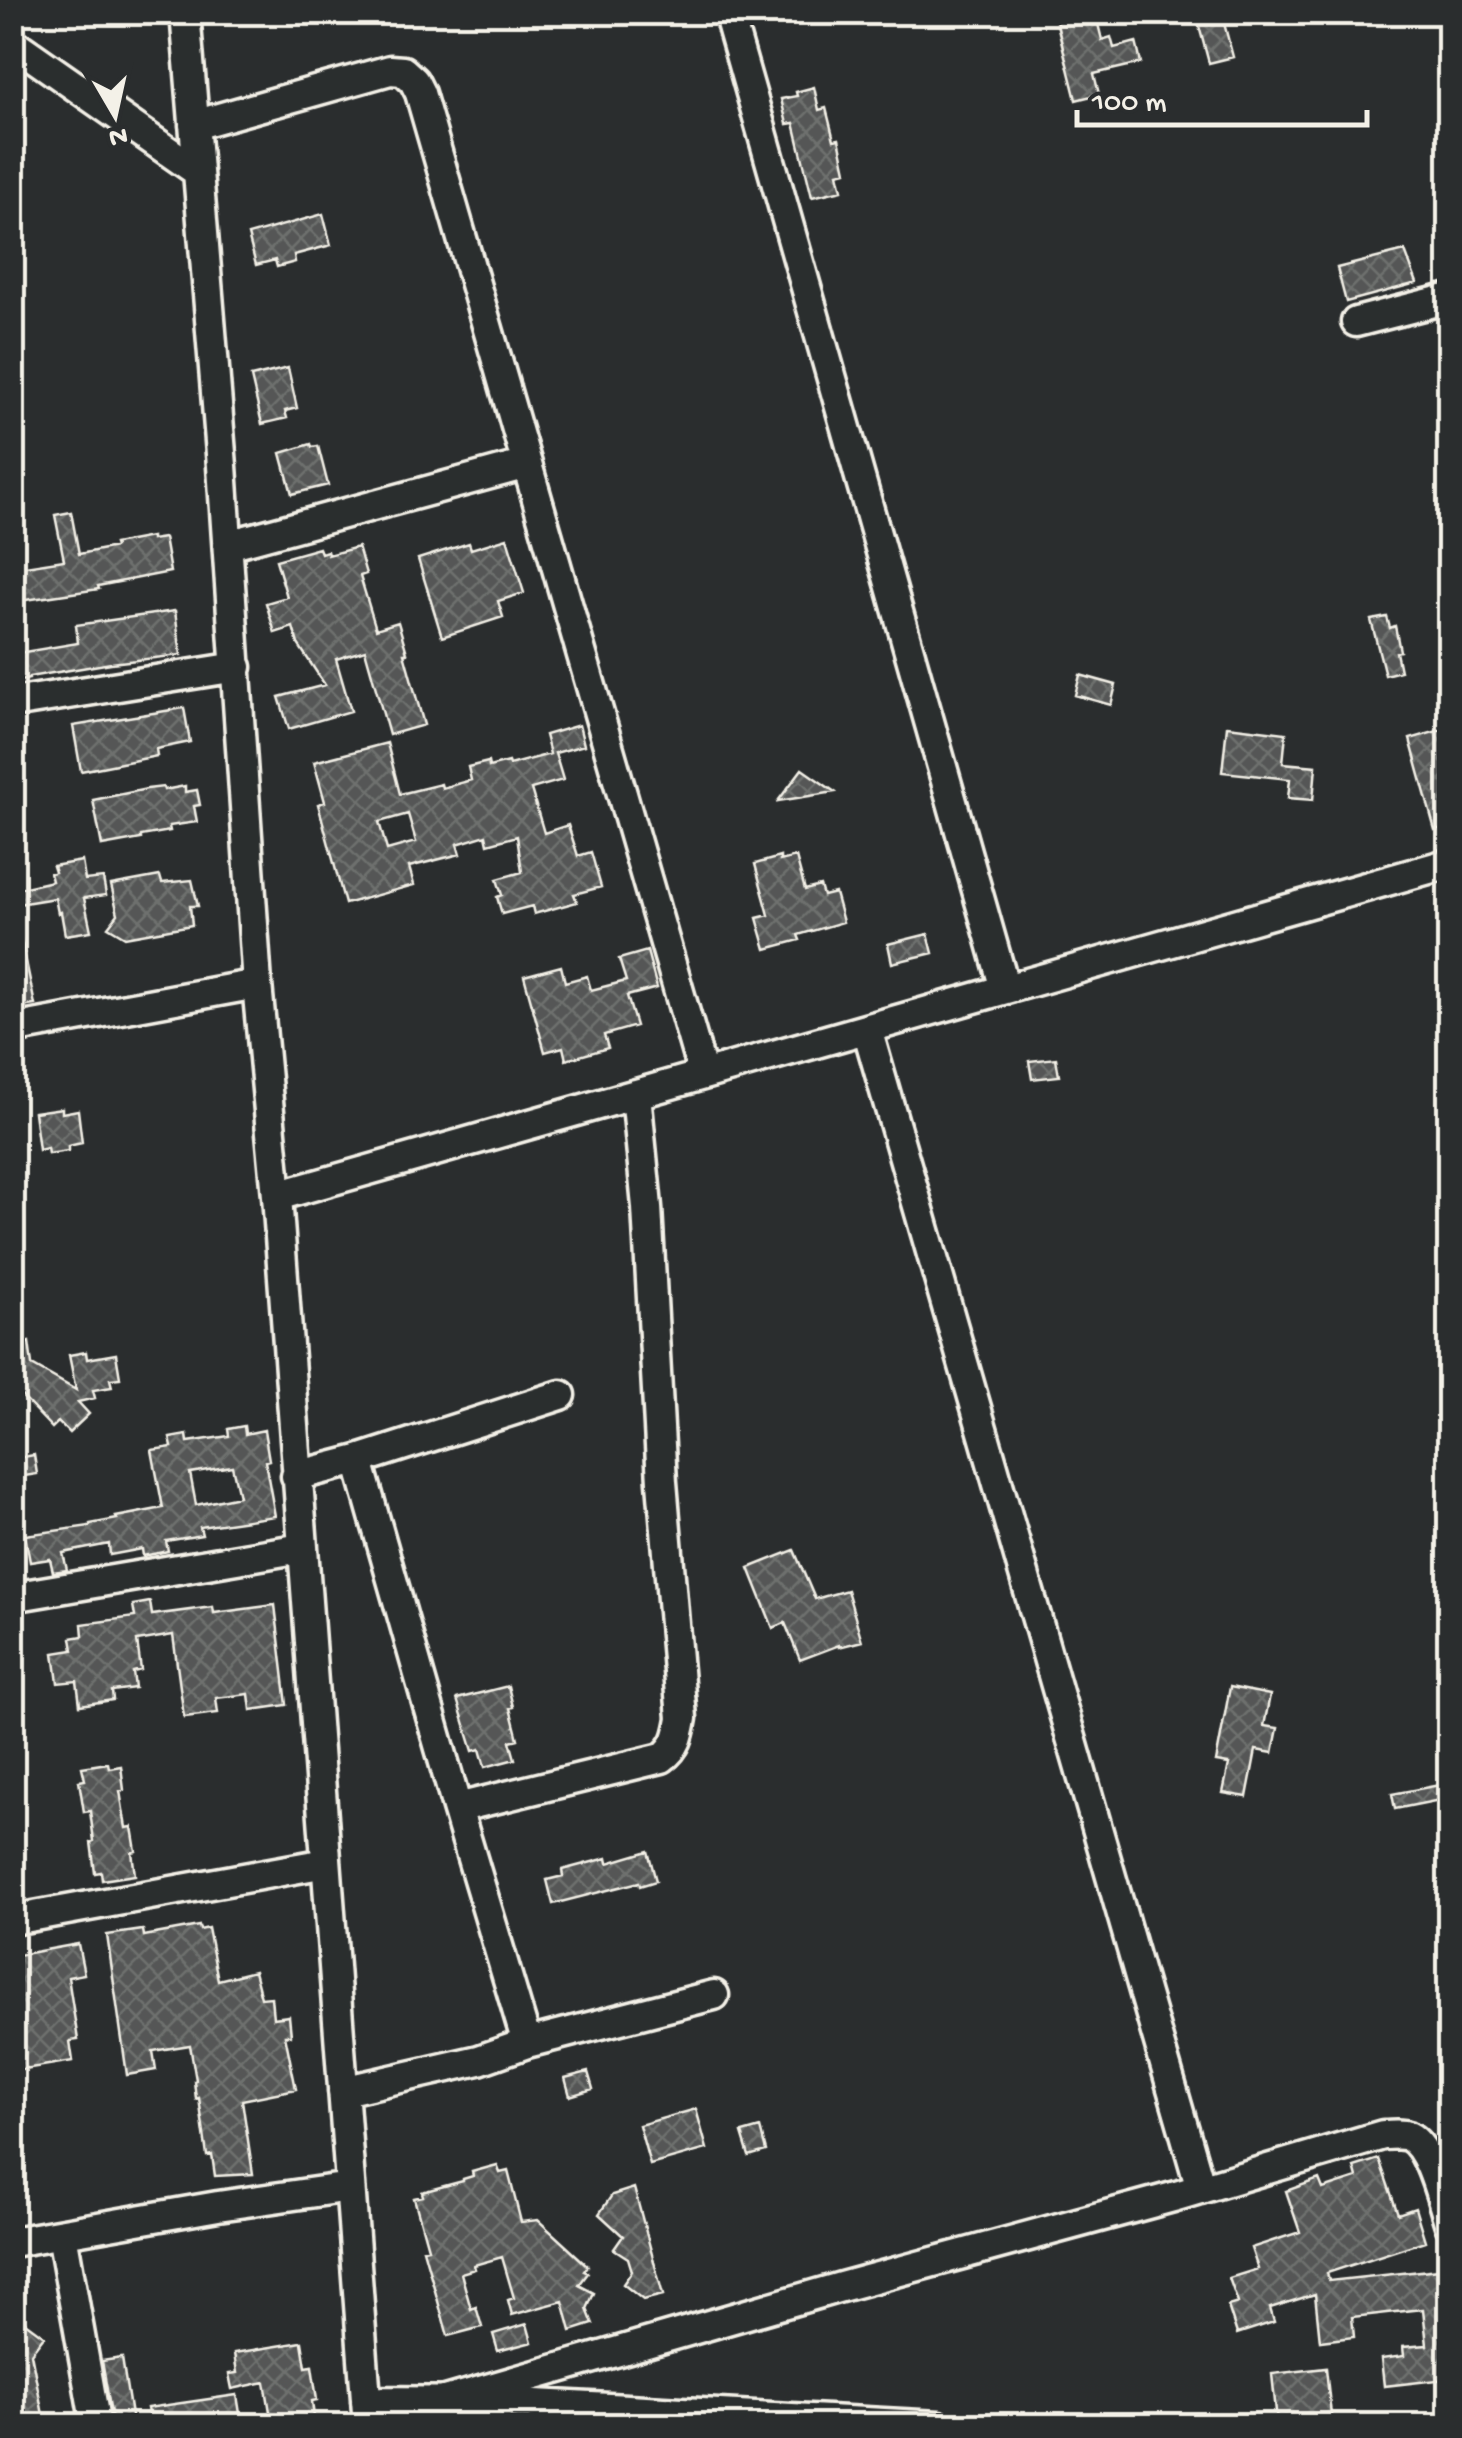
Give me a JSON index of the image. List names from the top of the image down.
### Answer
{
  "scale_bar": "100 m",
  "north": "bottom"
}
